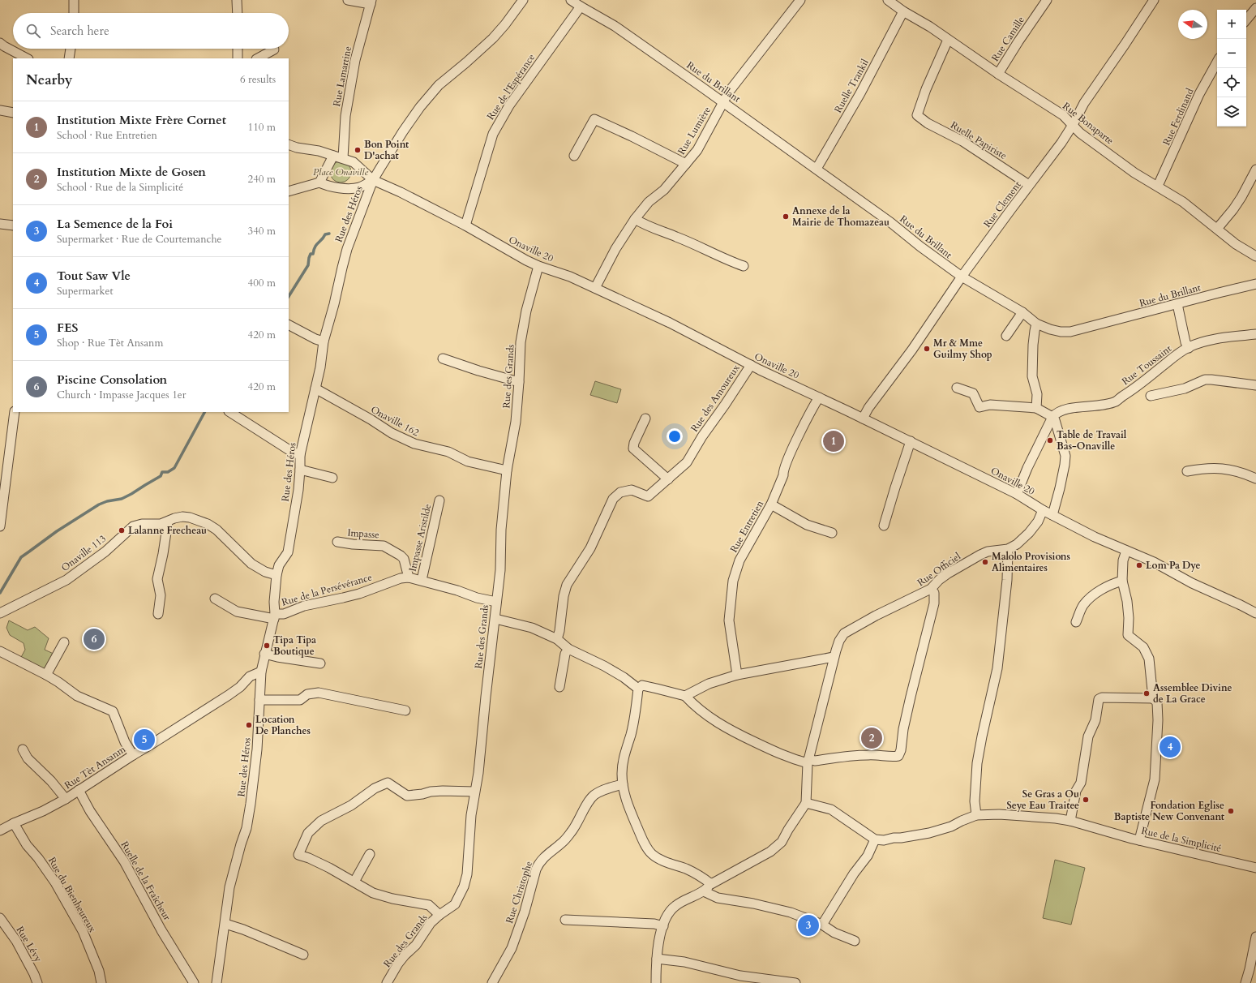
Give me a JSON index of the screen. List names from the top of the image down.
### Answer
{
  "streets": {
    "street": [
      "Rue Camille",
      "Rue Lamartine",
      "Rue du Brillant",
      "Ruelle Trankil",
      "Rue de l'Espérance",
      "Rue Ferdinand",
      "Rue Bonaparte",
      "Rue Lumière",
      "Ruelle Papiriste",
      "Rue Clement",
      "Rue des Héros",
      "Onaville 20",
      "Rue Toussaint",
      "Rue des Grands",
      "Rue des Amoureux",
      "Onaville 162",
      "Rue Entretien",
      "Impasse",
      "Impasse Aristilde",
      "Onaville 113",
      "Rue Officiel",
      "Rue de la Persévérance",
      "Rue Tèt Ansanm",
      "Rue de la Simplicité",
      "Ruelle de la Fraîcheur",
      "Rue Christophe",
      "Rue du Bienheureux",
      "Rue Lévy"
    ]
  },
  "crossings": [
    ["Rue Camille", "Rue Bonaparte"],
    ["Rue Lamartine", "Onaville 20"],
    ["Rue du Brillant", "Ruelle Trankil"],
    ["Rue du Brillant", "Rue de l'Espérance"],
    ["Rue du Brillant", "Rue Lumière"],
    ["Rue du Brillant", "Rue Clement"],
    ["Ruelle Trankil", "Rue Bonaparte"],
    ["Rue de l'Espérance", "Onaville 20"],
    ["Rue Ferdinand", "Rue Bonaparte"],
    ["Rue Bonaparte", "Ruelle Papiriste"],
    ["Rue Bonaparte", "Rue Clement"],
    ["Rue Lumière", "Onaville 20"],
    ["Ruelle Papiriste", "Rue Clement"],
    ["Rue Clement", "Onaville 20"],
    ["Rue des Héros", "Onaville 20"],
    ["Rue des Héros", "Onaville 162"],
    ["Rue des Héros", "Onaville 113"],
    ["Rue des Héros", "Rue de la Persévérance"],
    ["Rue des Héros", "Rue Tèt Ansanm"],
    ["Onaville 20", "Rue des Grands"],
    ["Onaville 20", "Rue des Amoureux"],
    ["Onaville 20", "Rue Entretien"],
    ["Onaville 20", "Rue Officiel"],
    ["Rue des Grands", "Onaville 162"],
    ["Rue des Grands", "Rue de la Persévérance"],
    ["Impasse", "Rue de la Persévérance"],
    ["Impasse Aristilde", "Rue de la Persévérance"],
    ["Rue Tèt Ansanm", "Ruelle de la Fraîcheur"],
    ["Rue Tèt Ansanm", "Rue du Bienheureux"]
  ],
  "parks": ["Place Onaville"],
  "places": [
    "Bon Point D'achat",
    "Annexe de la Mairie de Thomazeau",
    "Mr & Mme Guilmy Shop",
    "Table de Travail Bas-Onaville",
    "Lalanne Frecheau",
    "Malolo Provisions Alimentaires",
    "Lom Pa Dye",
    "Tipa Tipa Boutique",
    "Assemblee Divine de La Grace",
    "Location De Planches",
    "Se Gras a Ou Seye Eau Traitee",
    "Fondation Eglise Baptiste New Convenant"
  ],
  "north": "left",
  "page": {
    "map_buttons": ["+", "−"],
    "search": "Search here",
    "heading": ["Nearby", "6 results"],
    "list": [
      {
        "mark": "1",
        "name": "Institution Mixte Frère Cornet",
        "note": "School · Rue Entretien",
        "value": "110 m"
      },
      {
        "mark": "2",
        "name": "Institution Mixte de Gosen",
        "note": "School · Rue de la Simplicité",
        "value": "240 m"
      },
      {
        "mark": "3",
        "name": "La Semence de la Foi",
        "note": "Supermarket · Rue de Courtemanche",
        "value": "340 m"
      },
      {
        "mark": "4",
        "name": "Tout Saw Vle",
        "note": "Supermarket",
        "value": "400 m"
      },
      {
        "mark": "5",
        "name": "FES",
        "note": "Shop · Rue Tèt Ansanm",
        "value": "420 m"
      },
      {
        "mark": "6",
        "name": "Piscine Consolation",
        "note": "Church · Impasse Jacques 1er",
        "value": "420 m"
      }
    ],
    "pins": [
      "1",
      "6",
      "2",
      "5",
      "4",
      "3"
    ]
  }
}
